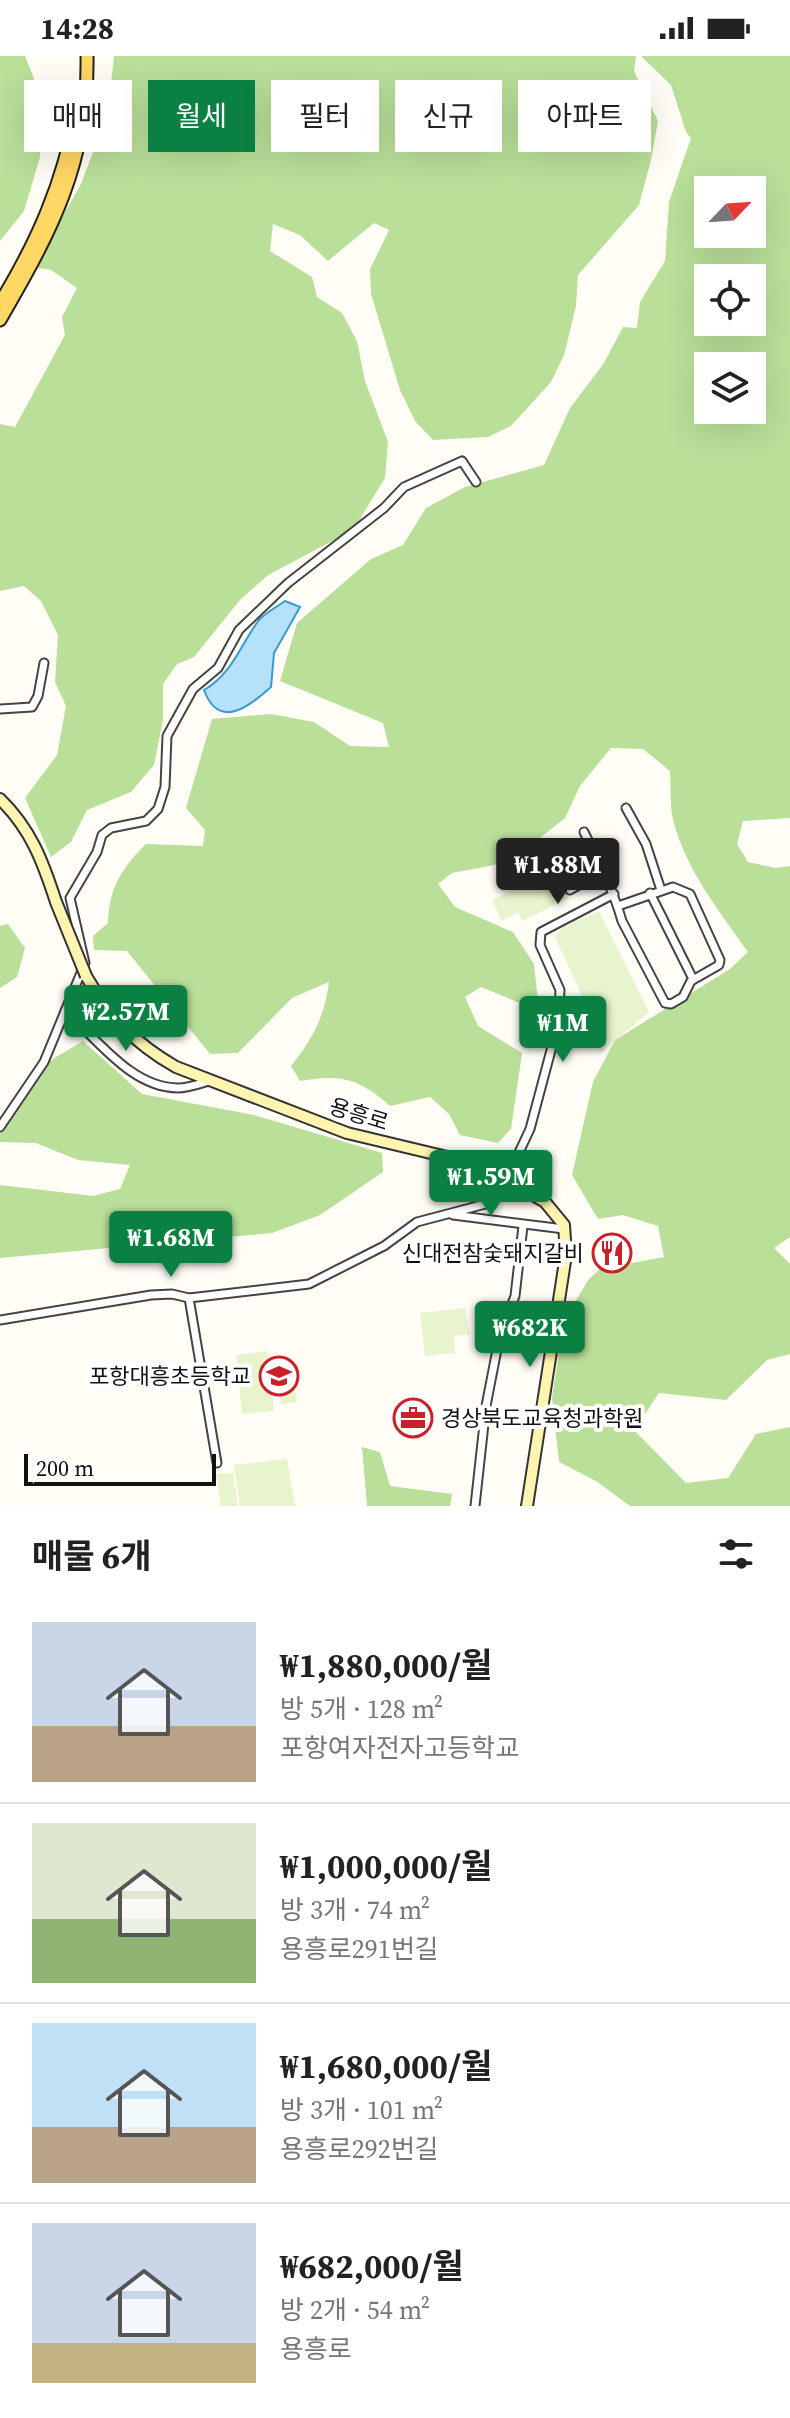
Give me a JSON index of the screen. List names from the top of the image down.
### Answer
{
  "streets": {
    "main road": ["용흥로"]
  },
  "places": {
    "restaurant": ["신대전참숯돼지갈비"],
    "school or university": ["포항대흥초등학교"],
    "office": ["경상북도교육청과학원"]
  },
  "scale_bar": "200 m",
  "north": "top right",
  "page": {
    "status": "14:28",
    "chip": [
      "매매",
      "월세",
      "필터",
      "신규",
      "아파트"
    ],
    "price": [
      "₩1.88M",
      "₩2.57M",
      "₩1M",
      "₩1.59M",
      "₩1.68M",
      "₩682K"
    ],
    "scale": "200 m",
    "heading": "매물 6개",
    "list": [
      {
        "name": "₩1,880,000/월",
        "note": "방 5개 · 128 m² · 포항여자전자고등학교"
      },
      {
        "name": "₩1,000,000/월",
        "note": "방 3개 · 74 m² · 용흥로291번길"
      },
      {
        "name": "₩1,680,000/월",
        "note": "방 3개 · 101 m² · 용흥로292번길"
      },
      {
        "name": "₩682,000/월",
        "note": "방 2개 · 54 m² · 용흥로"
      }
    ]
  }
}
